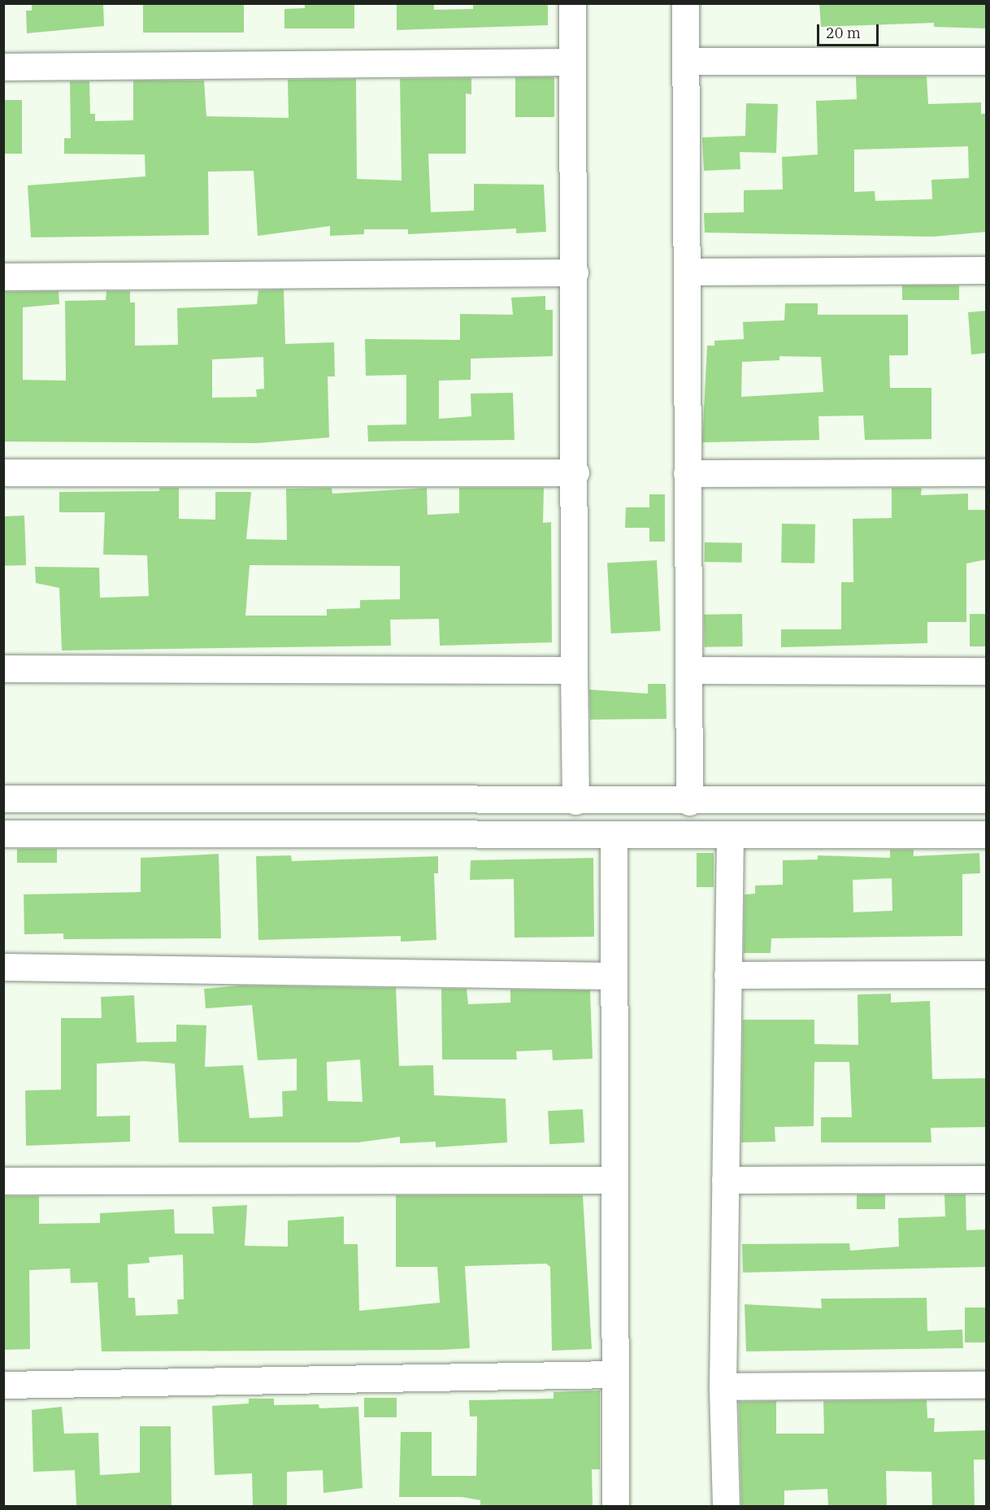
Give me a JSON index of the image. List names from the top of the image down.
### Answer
{
  "scale_bar": "20 m"
}
